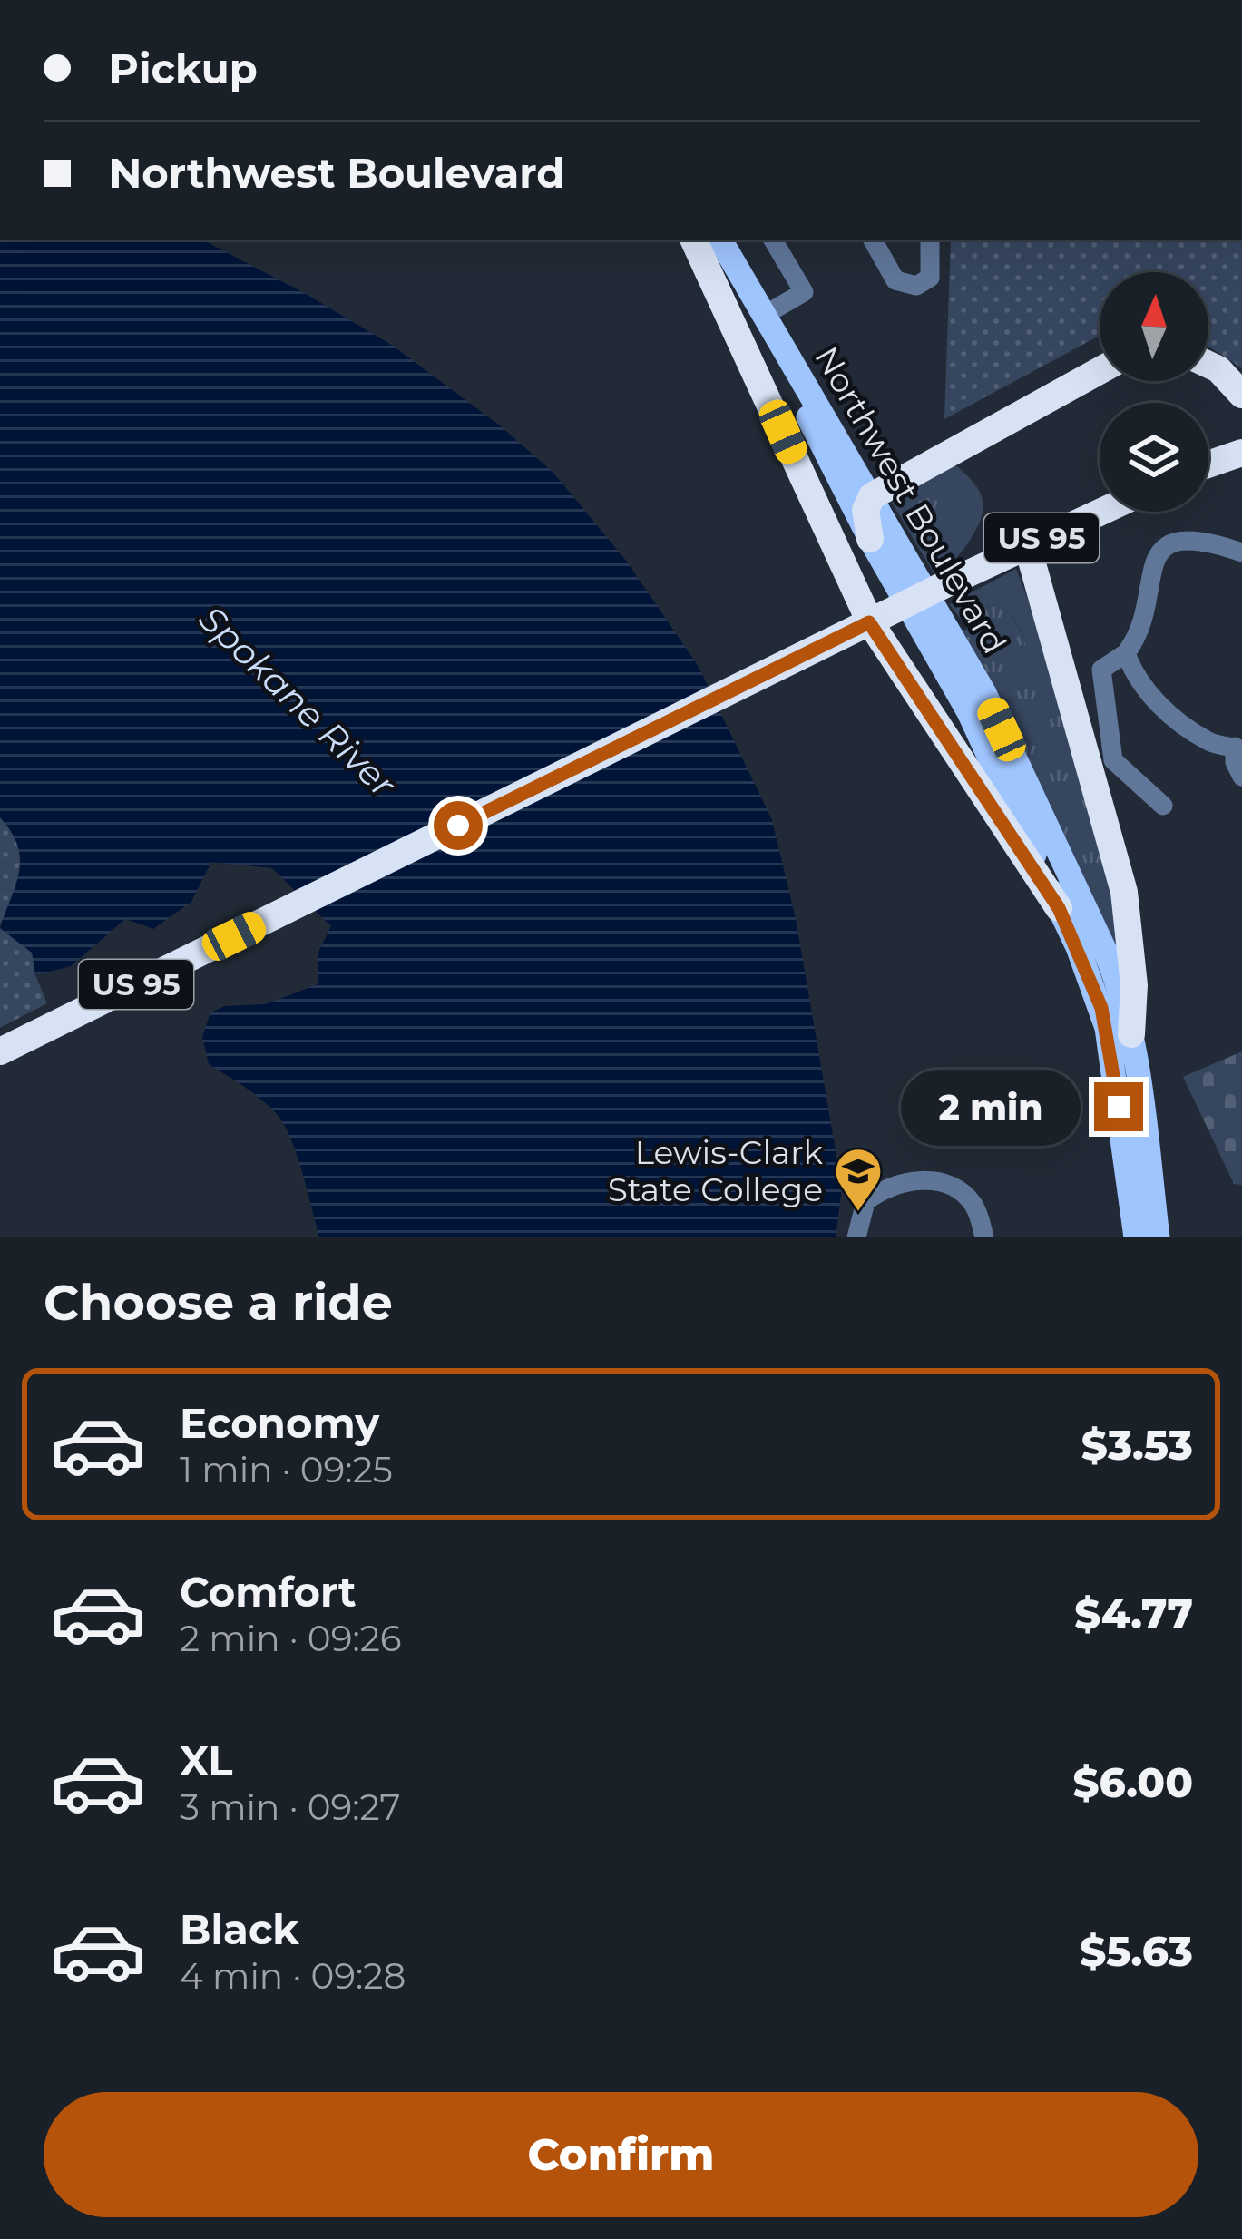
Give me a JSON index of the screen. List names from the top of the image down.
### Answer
{
  "streets": {
    "highway": ["US 95"],
    "main road": ["Northwest Boulevard"]
  },
  "water": ["Spokane River"],
  "places": {
    "school or university": ["Lewis-Clark State College"]
  },
  "north": "top",
  "page": {
    "banner": ["Pickup", "Northwest Boulevard"],
    "bubble": "2 min",
    "heading": "Choose a ride",
    "list": [
      {
        "name": "Economy",
        "note": "1 min · 09:25",
        "value": "$3.53"
      },
      {
        "name": "Comfort",
        "note": "2 min · 09:26",
        "value": "$4.77"
      },
      {
        "name": "XL",
        "note": "3 min · 09:27",
        "value": "$6.00"
      },
      {
        "name": "Black",
        "note": "4 min · 09:28",
        "value": "$5.63"
      }
    ],
    "buttons": "Confirm"
  }
}
